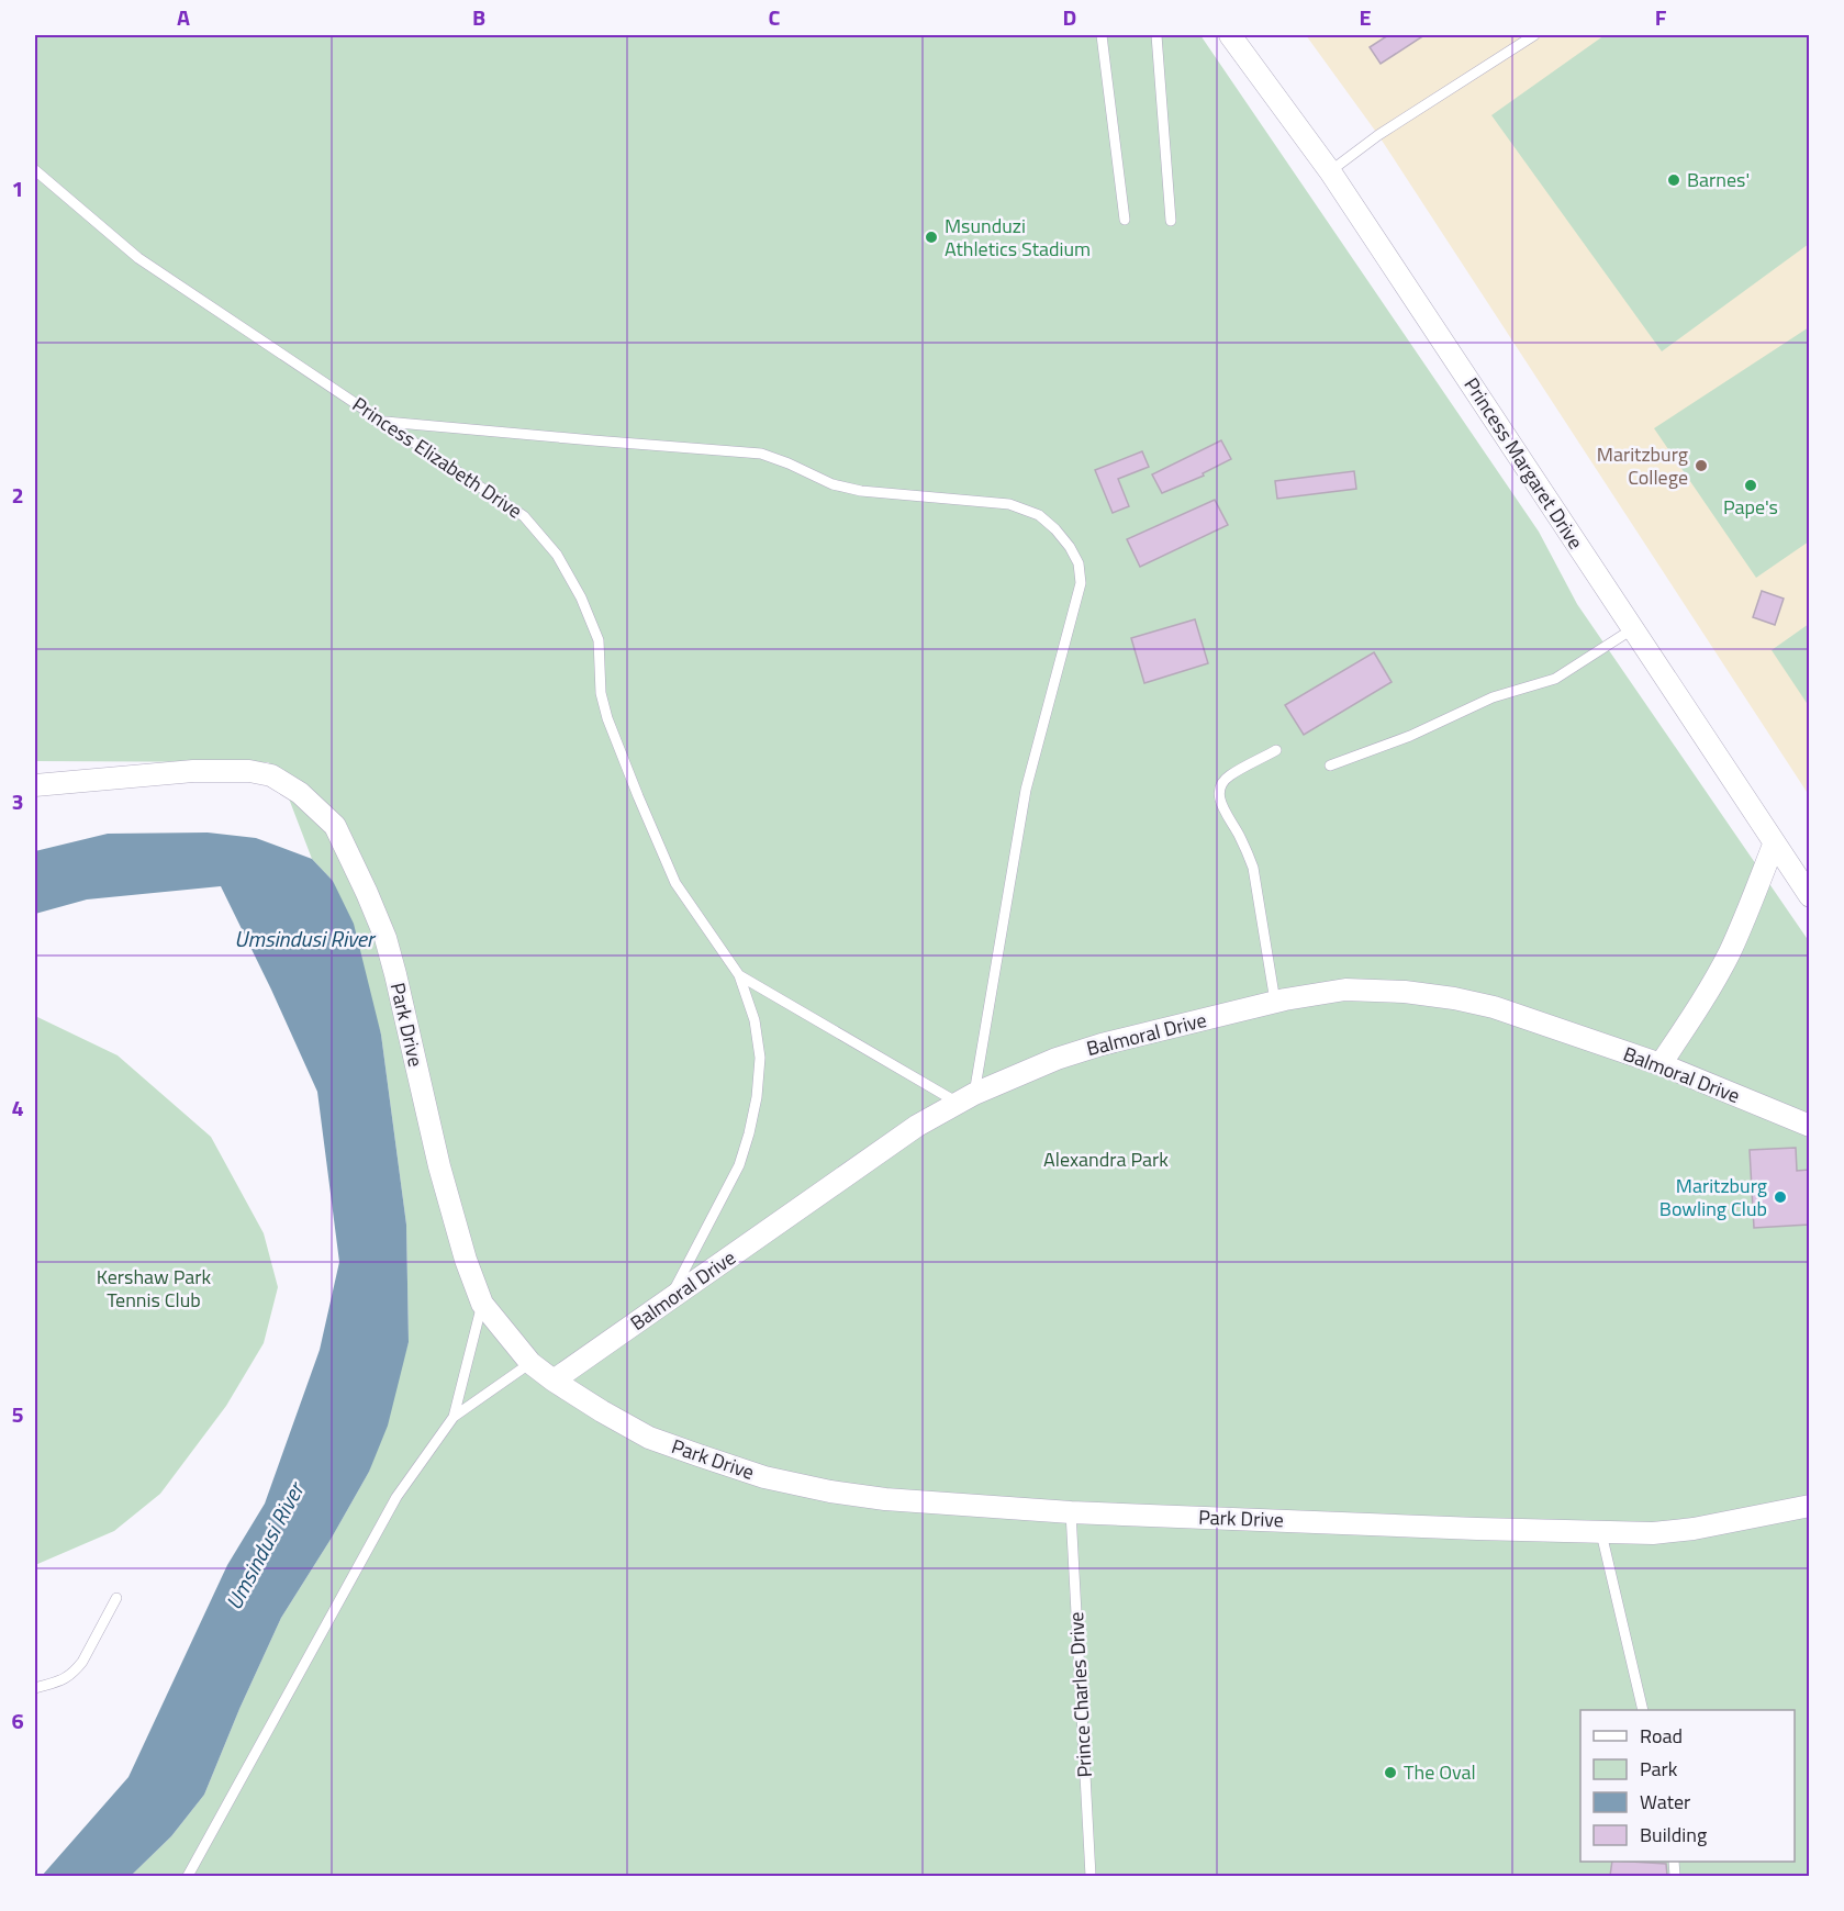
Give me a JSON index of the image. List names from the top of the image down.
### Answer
{
  "streets": {
    "street": ["Princess Margaret Drive", "Park Drive", "Balmoral Drive"],
    "lane": ["Princess Elizabeth Drive", "Prince Charles Drive"]
  },
  "crossings": [
    ["Princess Elizabeth Drive", "Balmoral Drive"],
    ["Park Drive", "Balmoral Drive"],
    ["Park Drive", "Prince Charles Drive"]
  ],
  "water": ["Umsindusi River"],
  "parks": ["Alexandra Park", "Kershaw Park Tennis Club"],
  "places": [
    "Barnes'",
    "Msunduzi Athletics Stadium",
    "Maritzburg College",
    "Pape's",
    "Maritzburg Bowling Club",
    "The Oval"
  ],
  "legend": [
    "Road",
    "Park",
    "Water",
    "Building"
  ],
  "grid": {
    "columns": [
      "A",
      "B",
      "C",
      "D",
      "E",
      "F"
    ],
    "rows": [
      "1",
      "2",
      "3",
      "4",
      "5",
      "6"
    ]
  }
}
